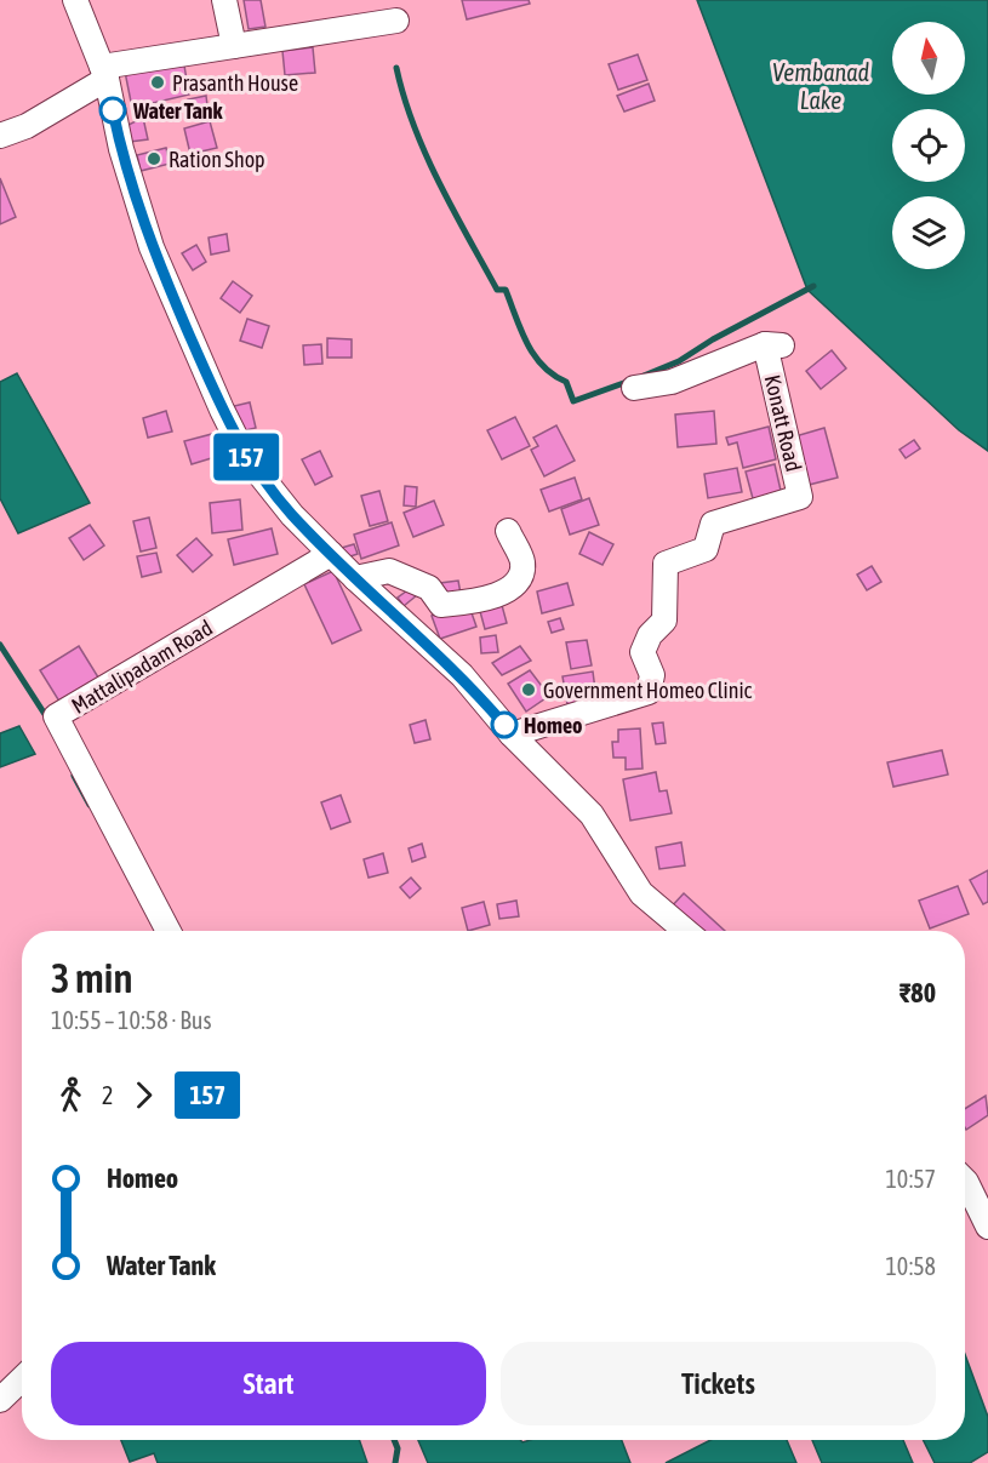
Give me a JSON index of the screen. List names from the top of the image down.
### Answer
{
  "streets": {
    "street": ["Konatt Road", "Mattalipadam Road"]
  },
  "water": ["Vembanad Lake"],
  "places": [
    "Prasanth House",
    "Water Tank",
    "Ration Shop",
    "Government Homeo Clinic",
    "Homeo"
  ],
  "lines": ["bus line 157"],
  "north": "top",
  "page": {
    "on_map": "157",
    "heading": ["3 min", "10:55 – 10:58 · Bus", "₹80"],
    "legs": ["2", "157"],
    "list": [
      {
        "name": "Homeo",
        "value": "10:57"
      },
      {
        "name": "Water Tank",
        "value": "10:58"
      }
    ],
    "buttons": ["Start", "Tickets"]
  }
}
